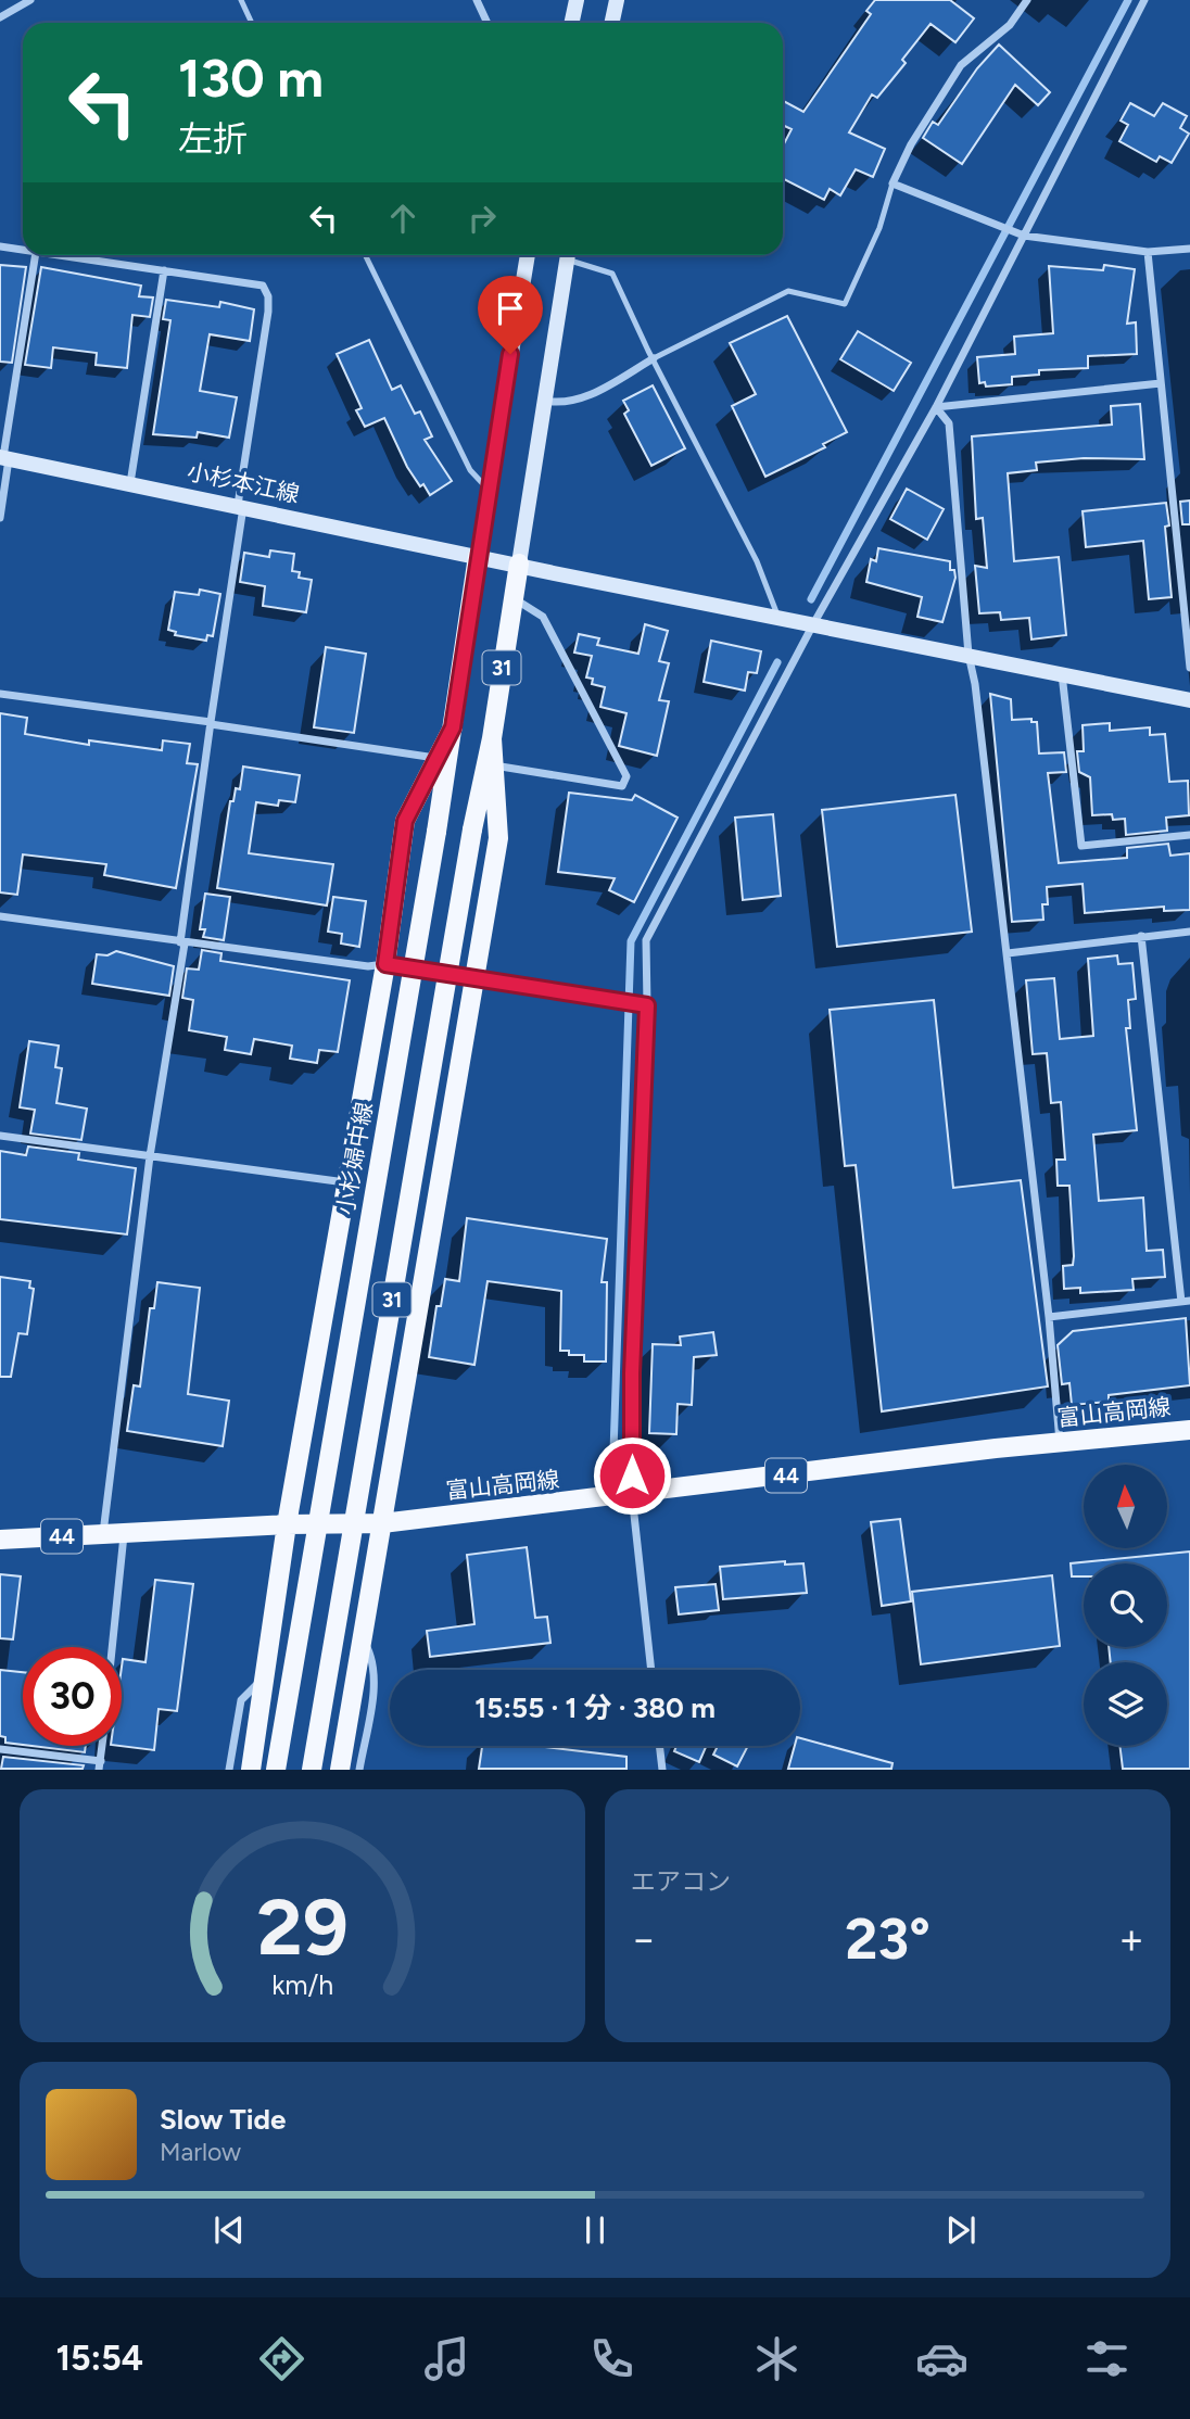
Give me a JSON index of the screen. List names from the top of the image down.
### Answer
{
  "streets": {
    "main road": [
      "小杉本江線",
      "31",
      "小杉婦中線",
      "富山高岡線",
      "44"
    ]
  },
  "crossings": [
    ["小杉本江線", "31"],
    ["小杉本江線", "小杉婦中線"],
    ["31", "小杉婦中線"],
    ["31", "富山高岡線"]
  ],
  "north": "top",
  "page": {
    "turn": ["130 m", "左折"],
    "limit": "30",
    "trip": "15:55 · 1 分 · 380 m",
    "tile": "エアコン",
    "heat": ["−", "23°", "+"],
    "song": ["Slow Tide", "Marlow"],
    "tabs": "15:54",
    "gauge": ["29", "km/h"]
  }
}
